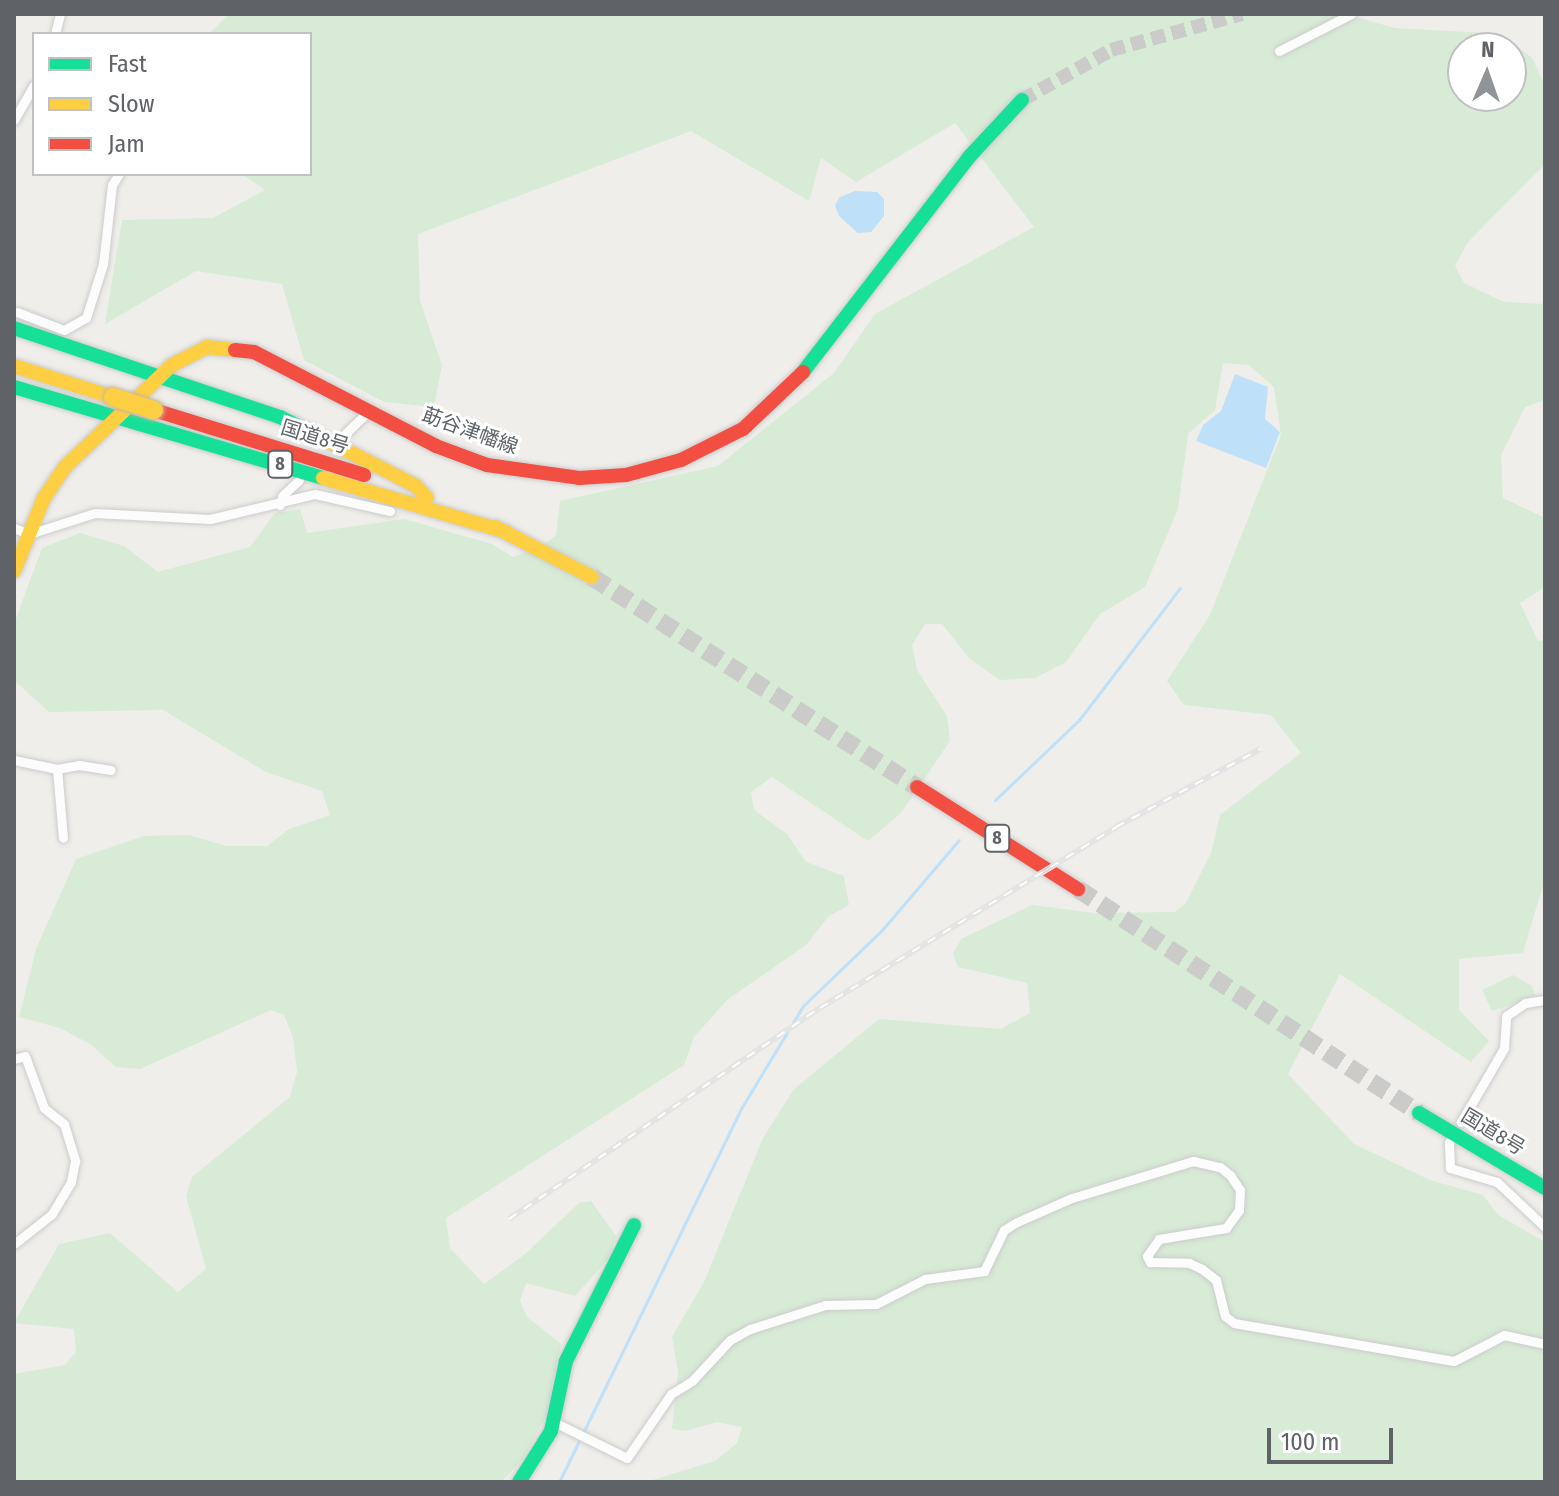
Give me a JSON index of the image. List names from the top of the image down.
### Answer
{
  "streets": {
    "main road": ["莇谷津幡線", "国道8号", "8"]
  },
  "crossings": [
    ["莇谷津幡線", "8"],
    ["国道8号", "8"]
  ],
  "legend": ["Fast", "Slow", "Jam"],
  "scale_bar": "100 m",
  "north": "top"
}
